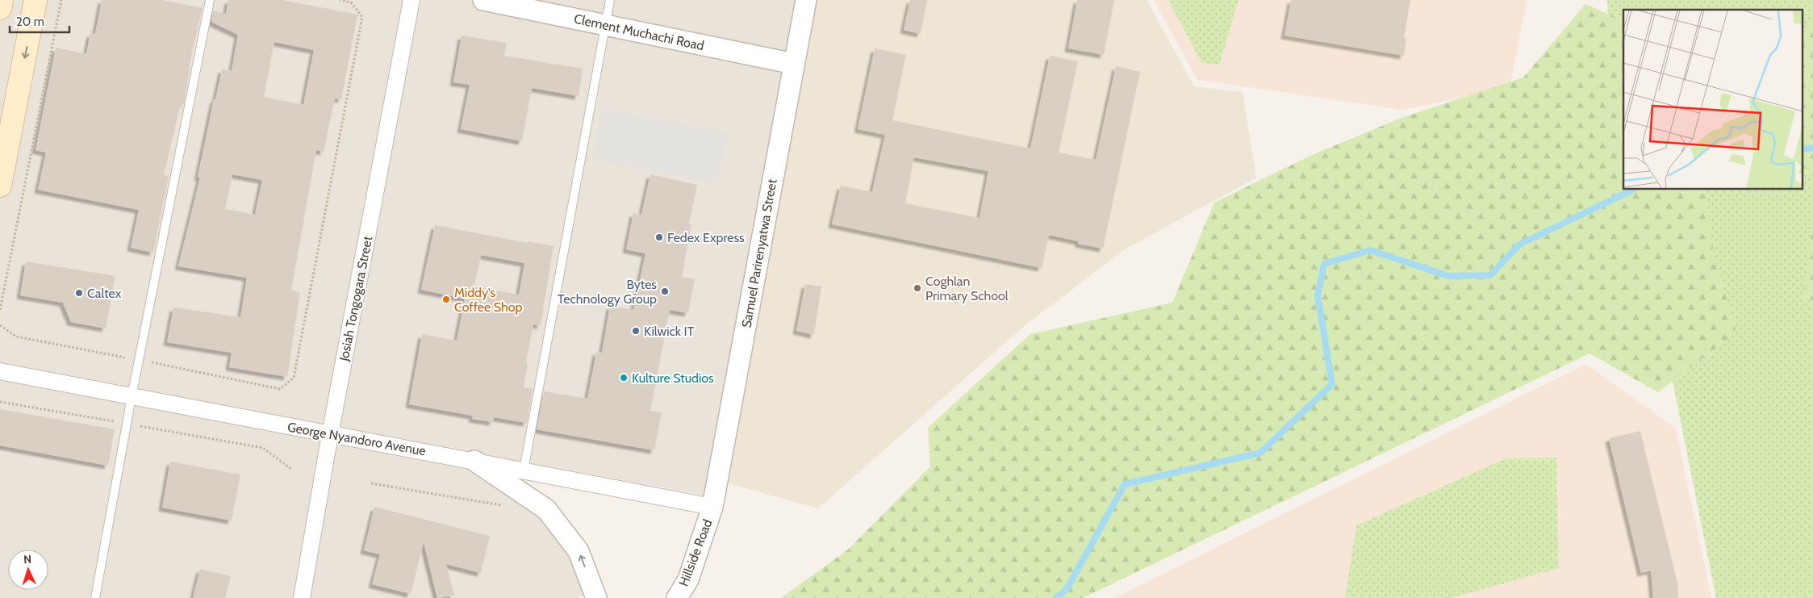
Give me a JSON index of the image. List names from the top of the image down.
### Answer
{
  "streets": {
    "street": [
      "Clement Muchachi Road",
      "Samuel Parirenyatwa Street",
      "Josiah Tongogara Street",
      "George Nyandoro Avenue",
      "Hillside Road"
    ]
  },
  "crossings": [
    ["Clement Muchachi Road", "Samuel Parirenyatwa Street"],
    ["Samuel Parirenyatwa Street", "George Nyandoro Avenue"],
    ["Samuel Parirenyatwa Street", "Hillside Road"],
    ["Josiah Tongogara Street", "George Nyandoro Avenue"],
    ["George Nyandoro Avenue", "Hillside Road"]
  ],
  "places": [
    "Fedex Express",
    "Coghlan Primary School",
    "Bytes Technology Group",
    "Caltex",
    "Middy's Coffee Shop",
    "Kilwick IT",
    "Kulture Studios"
  ],
  "scale_bar": "20 m",
  "north": "top"
}
